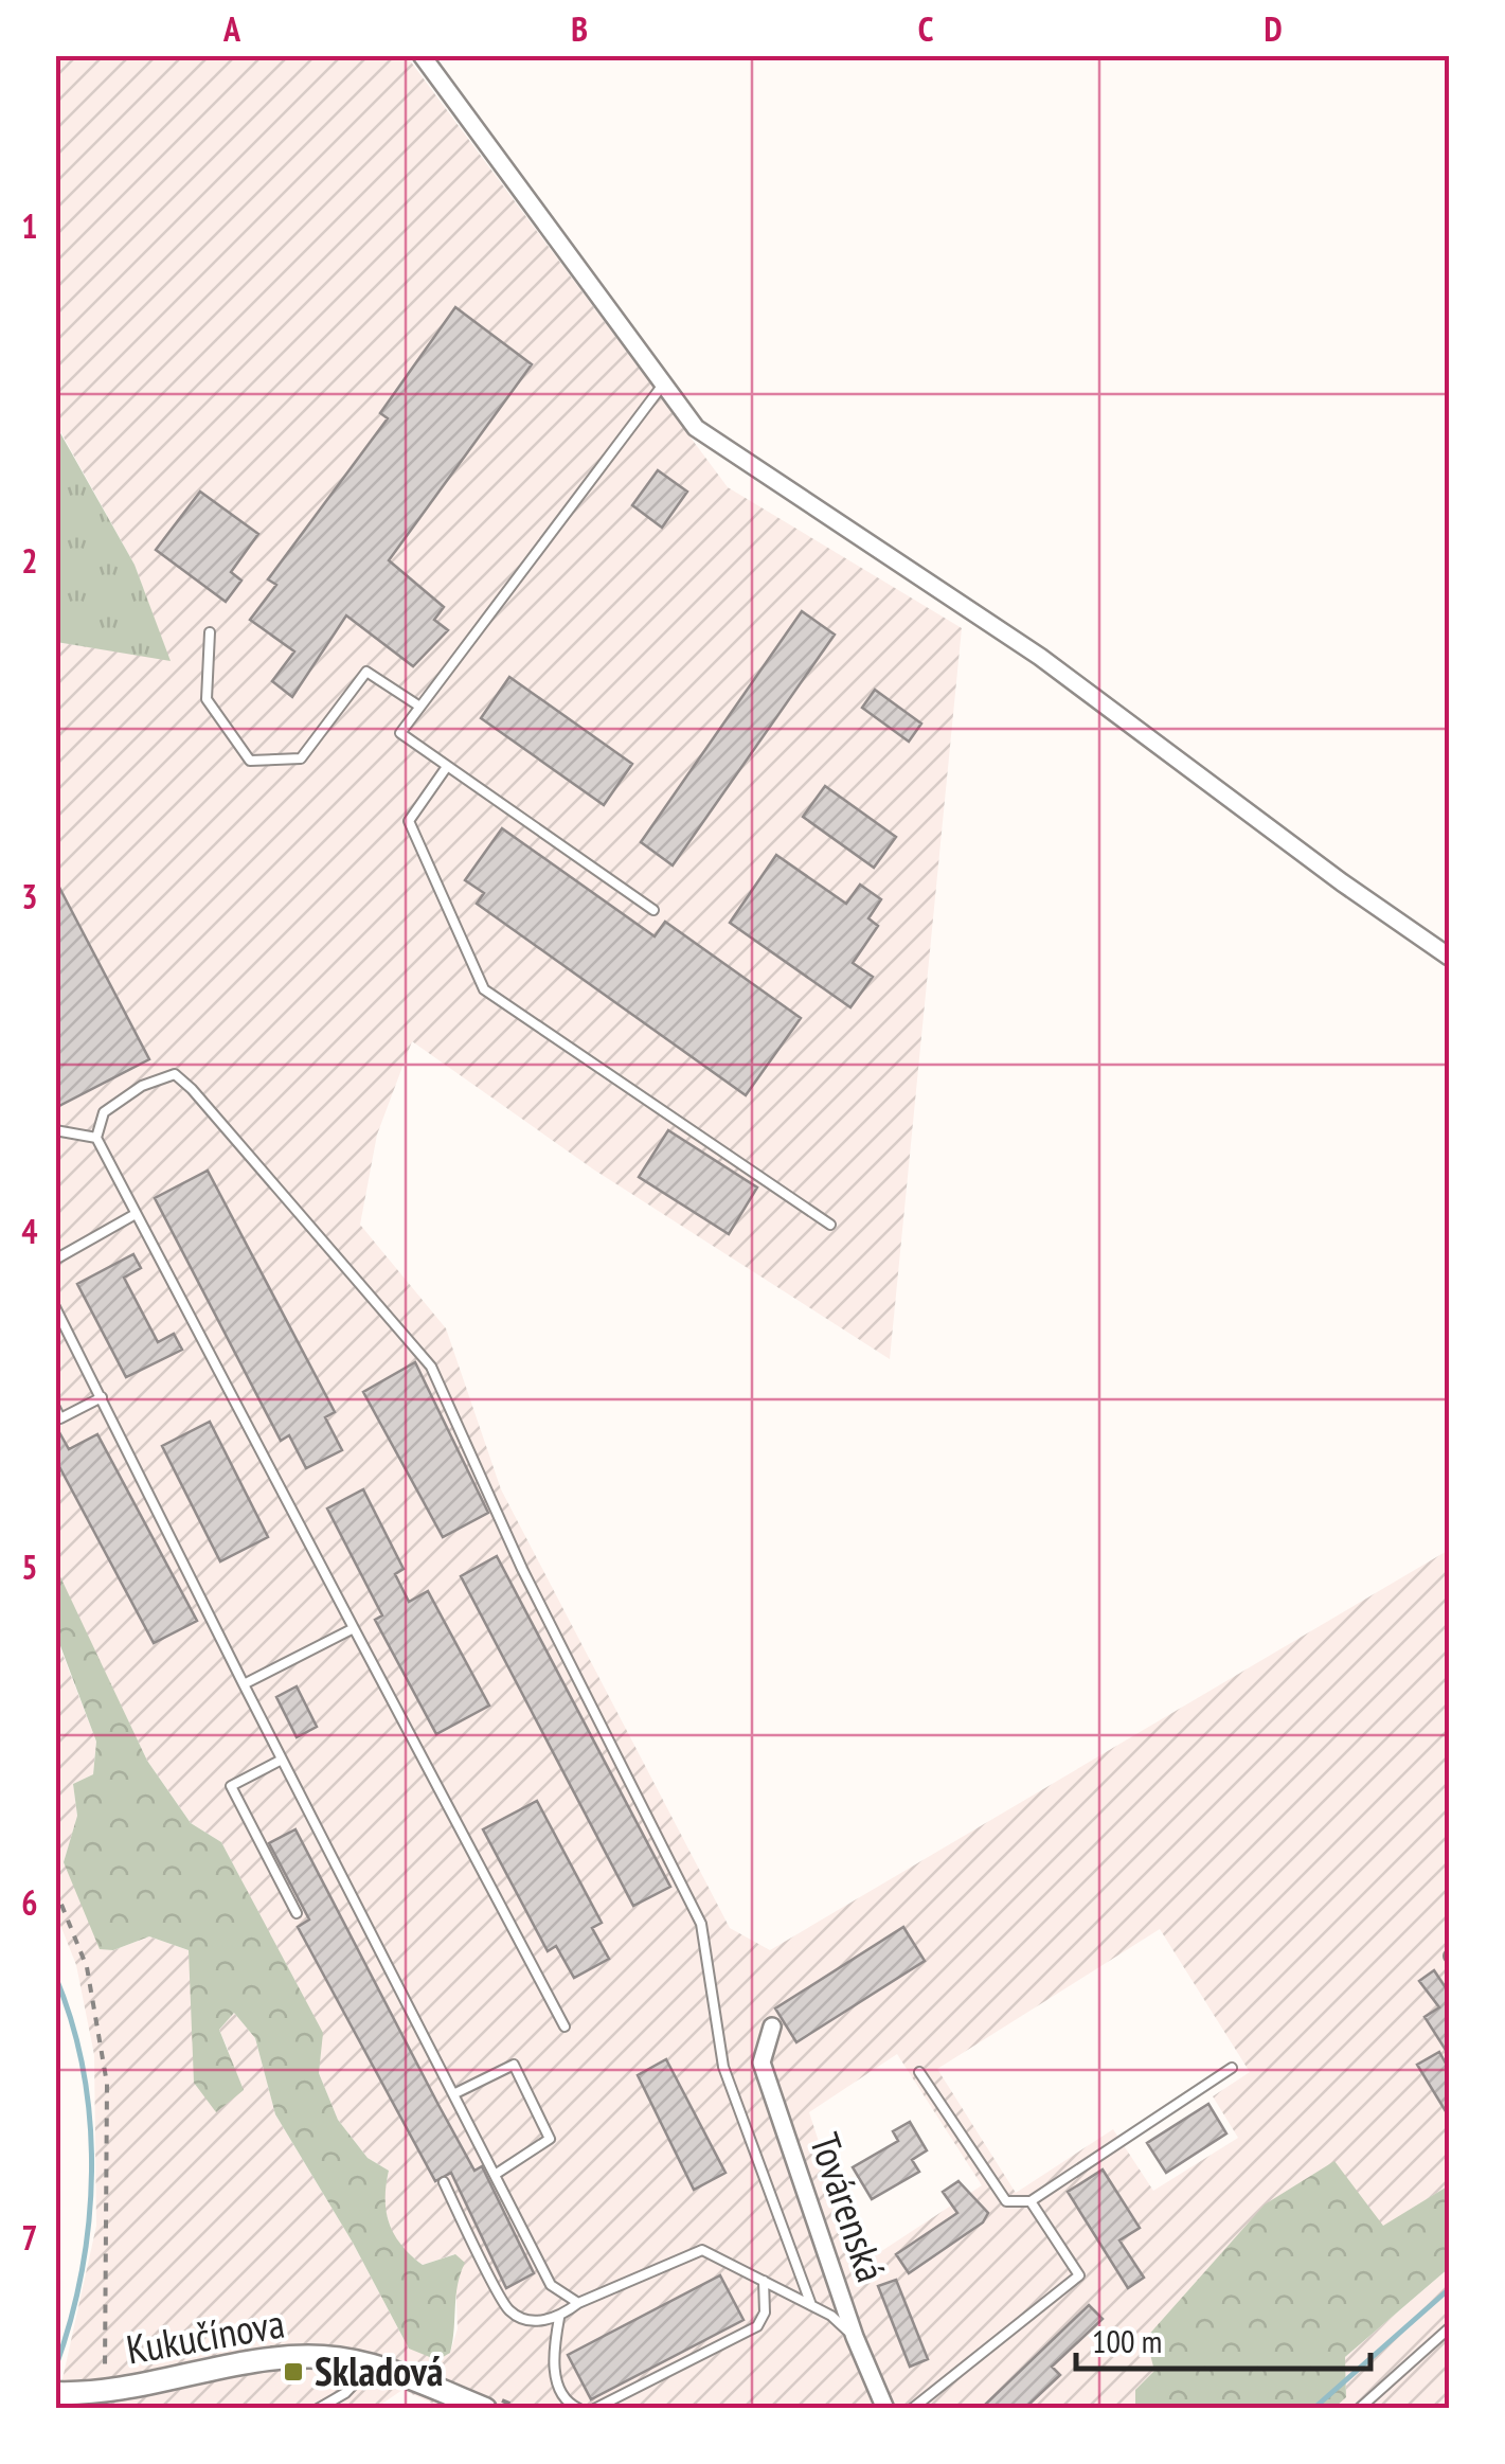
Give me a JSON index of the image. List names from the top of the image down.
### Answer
{
  "streets": {
    "street": ["Továrenská", "Kukučínova"]
  },
  "places": {
    "transit": ["Skladová"]
  },
  "scale_bar": "100 m",
  "grid": {
    "columns": [
      "A",
      "B",
      "C",
      "D"
    ],
    "rows": [
      "1",
      "2",
      "3",
      "4",
      "5",
      "6",
      "7"
    ]
  }
}
